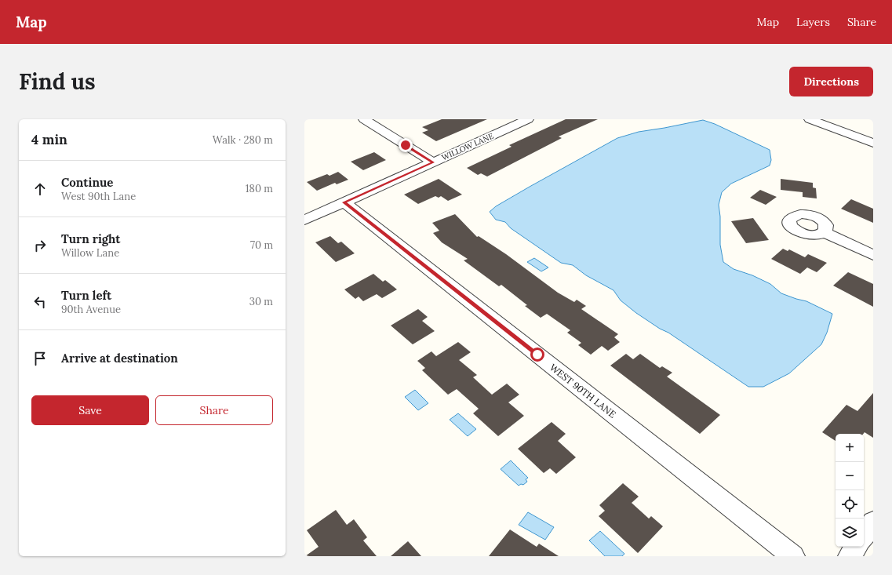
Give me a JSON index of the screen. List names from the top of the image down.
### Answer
{
  "streets": {
    "street": ["WILLOW LANE", "WEST 90TH LANE"]
  },
  "crossings": [
    ["WILLOW LANE", "WEST 90TH LANE"]
  ],
  "page": {
    "header": "Map",
    "nav": ["Map", "Layers", "Share"],
    "buttons": [
      "Directions",
      ["Save", "Share"]
    ],
    "title": "Find us",
    "heading": ["4 min", "Walk · 280 m"],
    "list": [
      ["Continue", "West 90th Lane", "180 m"],
      ["Turn right", "Willow Lane", "70 m"],
      ["Turn left", "90th Avenue", "30 m"],
      "Arrive at destination"
    ],
    "map_buttons": ["+", "−"]
  }
}
